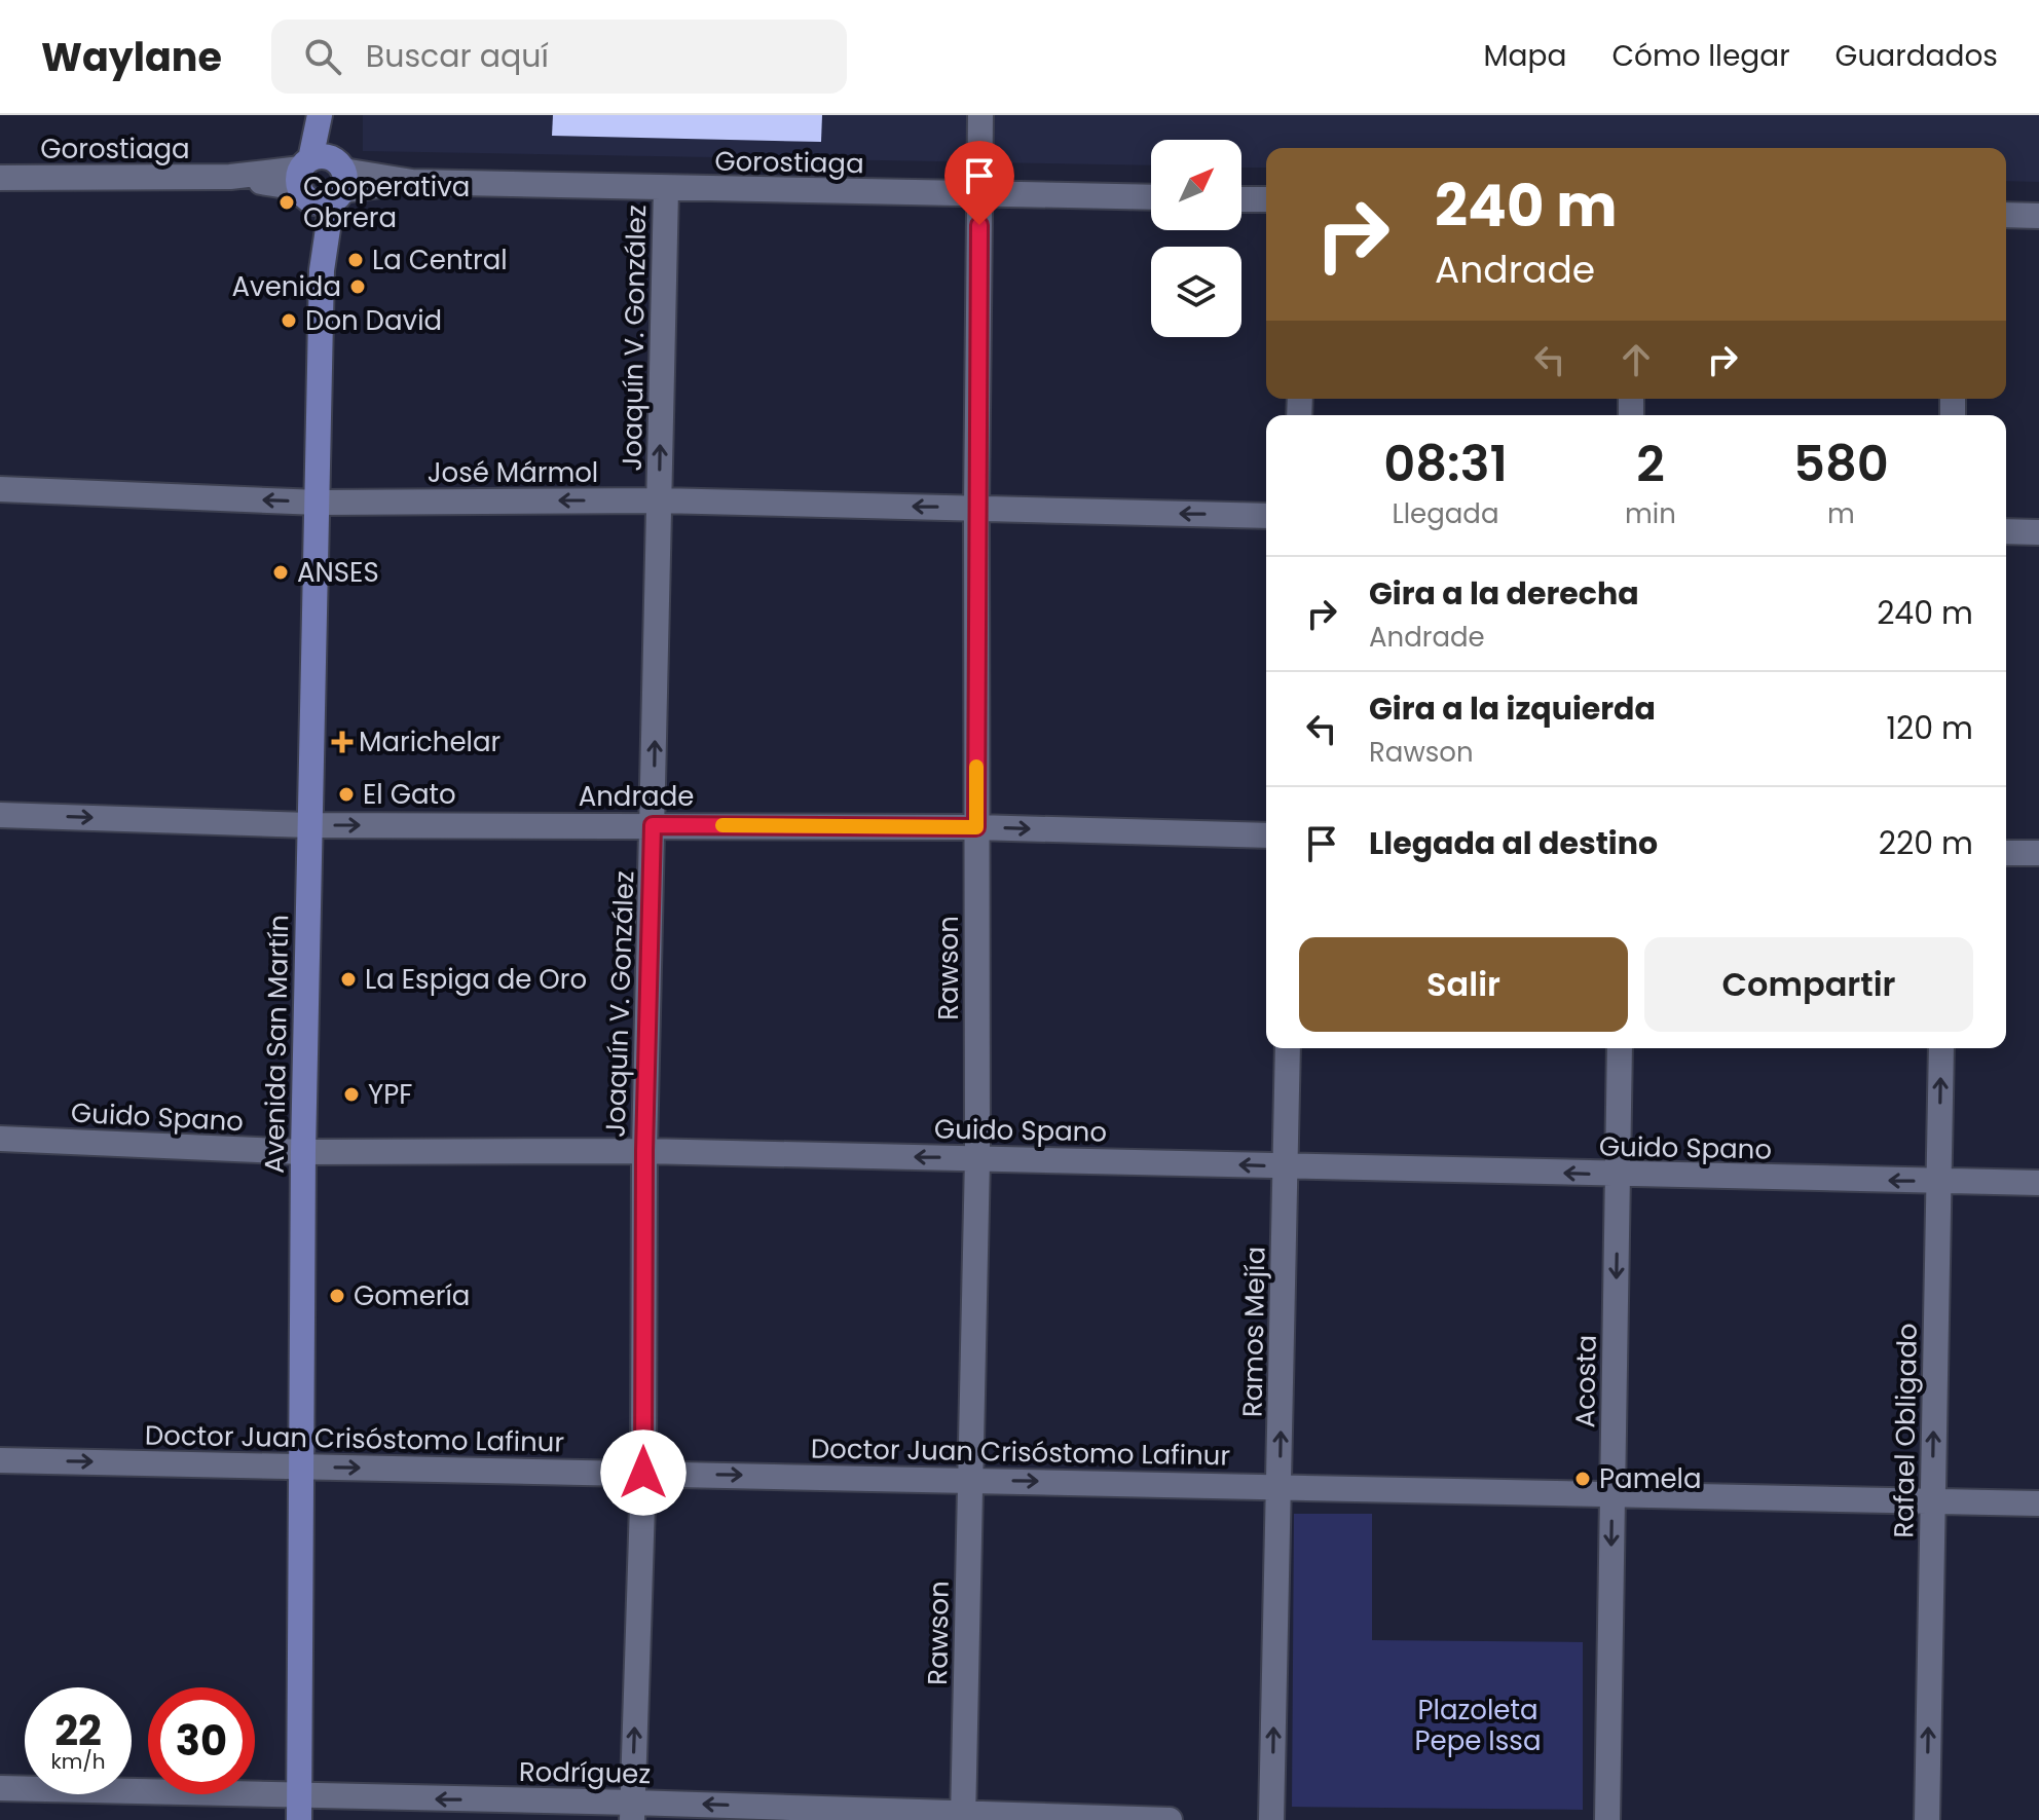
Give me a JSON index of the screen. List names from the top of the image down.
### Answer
{
  "streets": {
    "main road": ["Avenida San Martín"],
    "street": [
      "Gorostiaga",
      "Joaquín V. González",
      "José Mármol",
      "Andrade",
      "Rawson",
      "Guido Spano",
      "Ramos Mejía",
      "Acosta",
      "Rafael Obligado",
      "Doctor Juan Crisóstomo Lafinur",
      "Rodríguez"
    ]
  },
  "crossings": [
    ["Gorostiaga", "Joaquín V. González"],
    ["Gorostiaga", "Rawson"],
    ["Gorostiaga", "Avenida San Martín"],
    ["Joaquín V. González", "José Mármol"],
    ["Joaquín V. González", "Andrade"],
    ["Joaquín V. González", "Guido Spano"],
    ["Joaquín V. González", "Doctor Juan Crisóstomo Lafinur"],
    ["Joaquín V. González", "Rodríguez"],
    ["José Mármol", "Rawson"],
    ["José Mármol", "Avenida San Martín"],
    ["Andrade", "Rawson"],
    ["Andrade", "Avenida San Martín"],
    ["Rawson", "Guido Spano"],
    ["Rawson", "Doctor Juan Crisóstomo Lafinur"],
    ["Rawson", "Rodríguez"],
    ["Avenida San Martín", "Guido Spano"],
    ["Avenida San Martín", "Doctor Juan Crisóstomo Lafinur"],
    ["Avenida San Martín", "Rodríguez"],
    ["Guido Spano", "Ramos Mejía"],
    ["Guido Spano", "Acosta"],
    ["Guido Spano", "Rafael Obligado"],
    ["Ramos Mejía", "Doctor Juan Crisóstomo Lafinur"],
    ["Acosta", "Doctor Juan Crisóstomo Lafinur"],
    ["Rafael Obligado", "Doctor Juan Crisóstomo Lafinur"]
  ],
  "one_way": [
    "Joaquín V. González",
    "José Mármol",
    "Andrade",
    "Guido Spano",
    "Ramos Mejía",
    "Acosta",
    "Rafael Obligado",
    "Doctor Juan Crisóstomo Lafinur",
    "Rodríguez"
  ],
  "parks": ["Plazoleta Pepe Issa"],
  "places": {
    "other": [
      "Cooperativa Obrera",
      "La Central",
      "Avenida",
      "Don David",
      "ANSES",
      "El Gato",
      "La Espiga de Oro",
      "YPF",
      "Gomería",
      "Pamela"
    ],
    "health": ["Marichelar"]
  },
  "north": "top right",
  "page": {
    "header": "Waylane",
    "search": "Buscar aquí",
    "nav": ["Mapa", "Cómo llegar", "Guardados"],
    "turn": ["240 m", "Andrade"],
    "eta": [
      "08:31",
      "Llegada",
      "2",
      "min",
      "580",
      "m"
    ],
    "list": [
      {
        "name": "Gira a la derecha",
        "note": "Andrade",
        "value": "240 m"
      },
      {
        "name": "Gira a la izquierda",
        "note": "Rawson",
        "value": "120 m"
      },
      {
        "name": "Llegada al destino",
        "value": "220 m"
      }
    ],
    "buttons": ["Salir", "Compartir"],
    "speed": "22 km/h",
    "limit": "30"
  }
}
